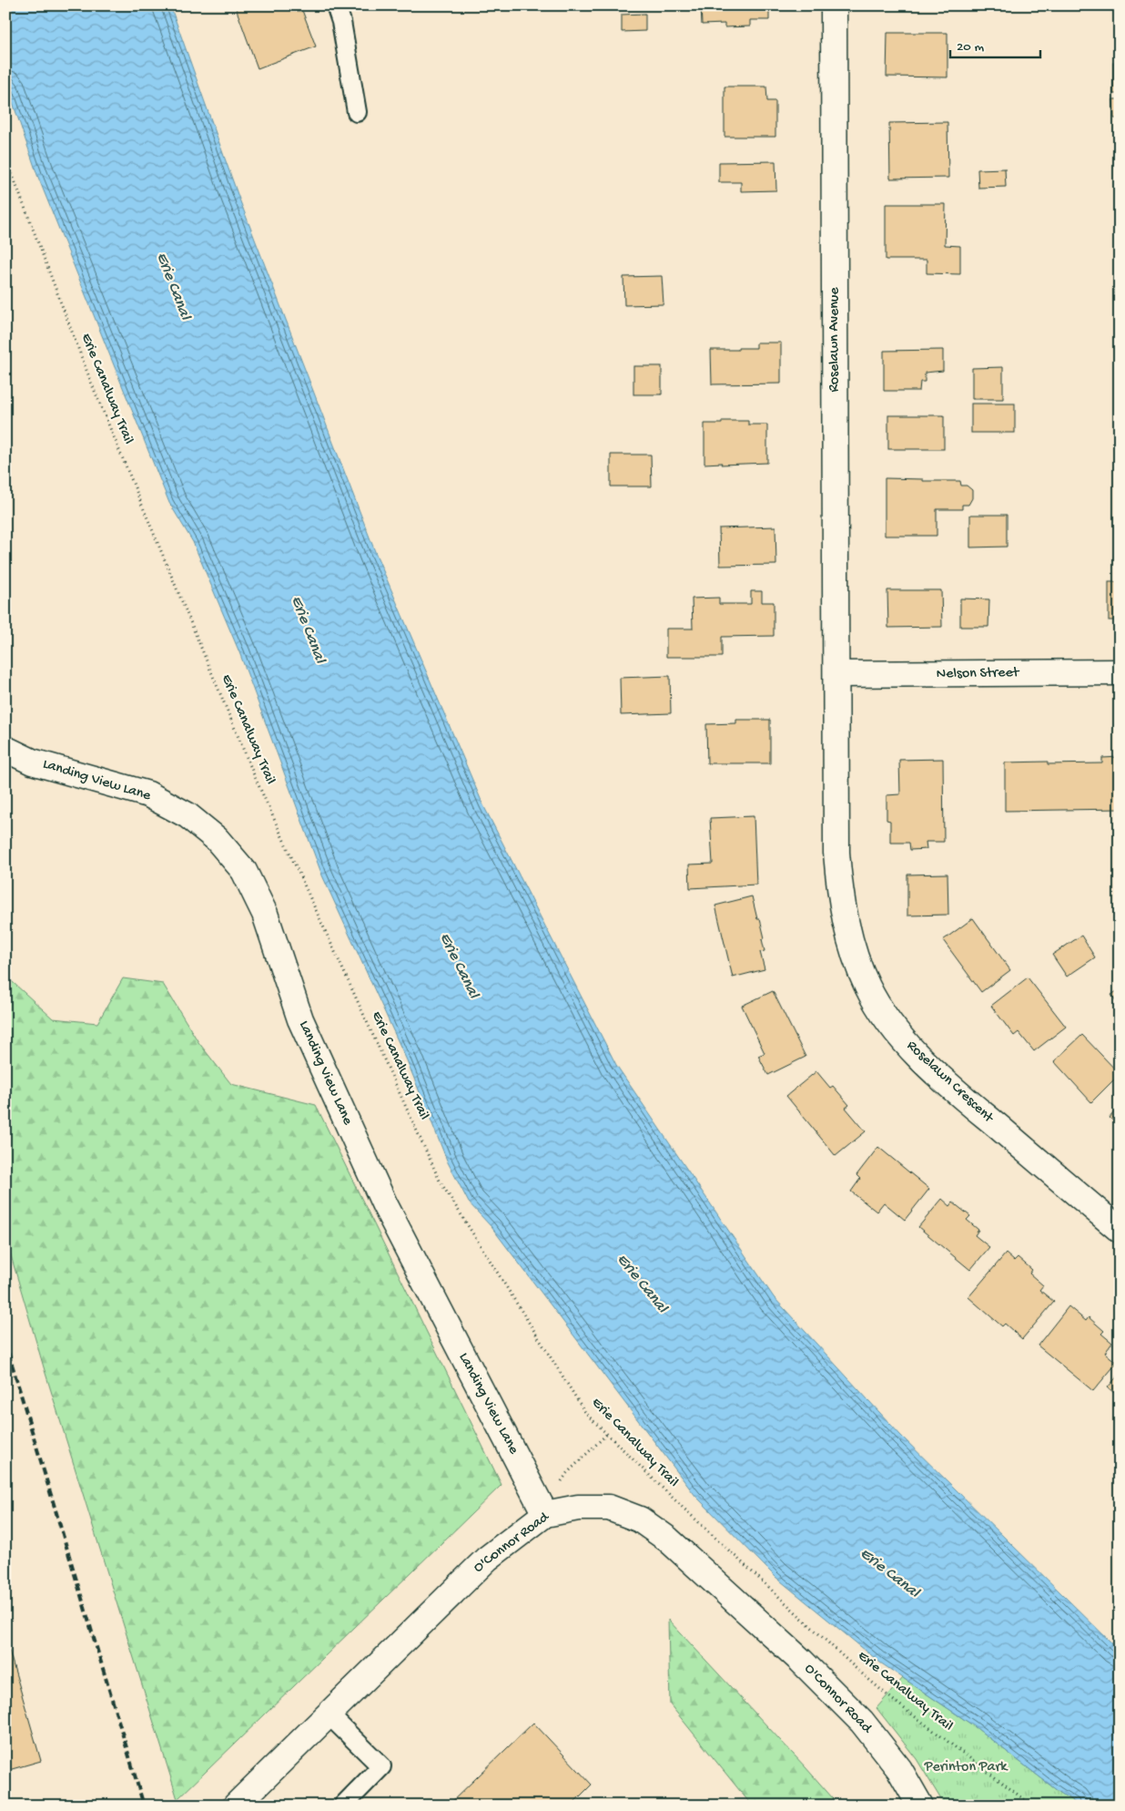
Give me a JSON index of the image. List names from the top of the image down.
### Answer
{
  "streets": {
    "street": [
      "Roselawn Avenue",
      "Nelson Street",
      "Landing View Lane",
      "Roselawn Crescent",
      "O'Connor Road"
    ],
    "path": ["Erie Canalway Trail"]
  },
  "crossings": [
    ["Roselawn Avenue", "Nelson Street"],
    ["Roselawn Avenue", "Roselawn Crescent"],
    ["Nelson Street", "Roselawn Crescent"],
    ["Landing View Lane", "O'Connor Road"]
  ],
  "water": ["Erie Canal"],
  "parks": ["Perinton Park"],
  "scale_bar": "20 m"
}
